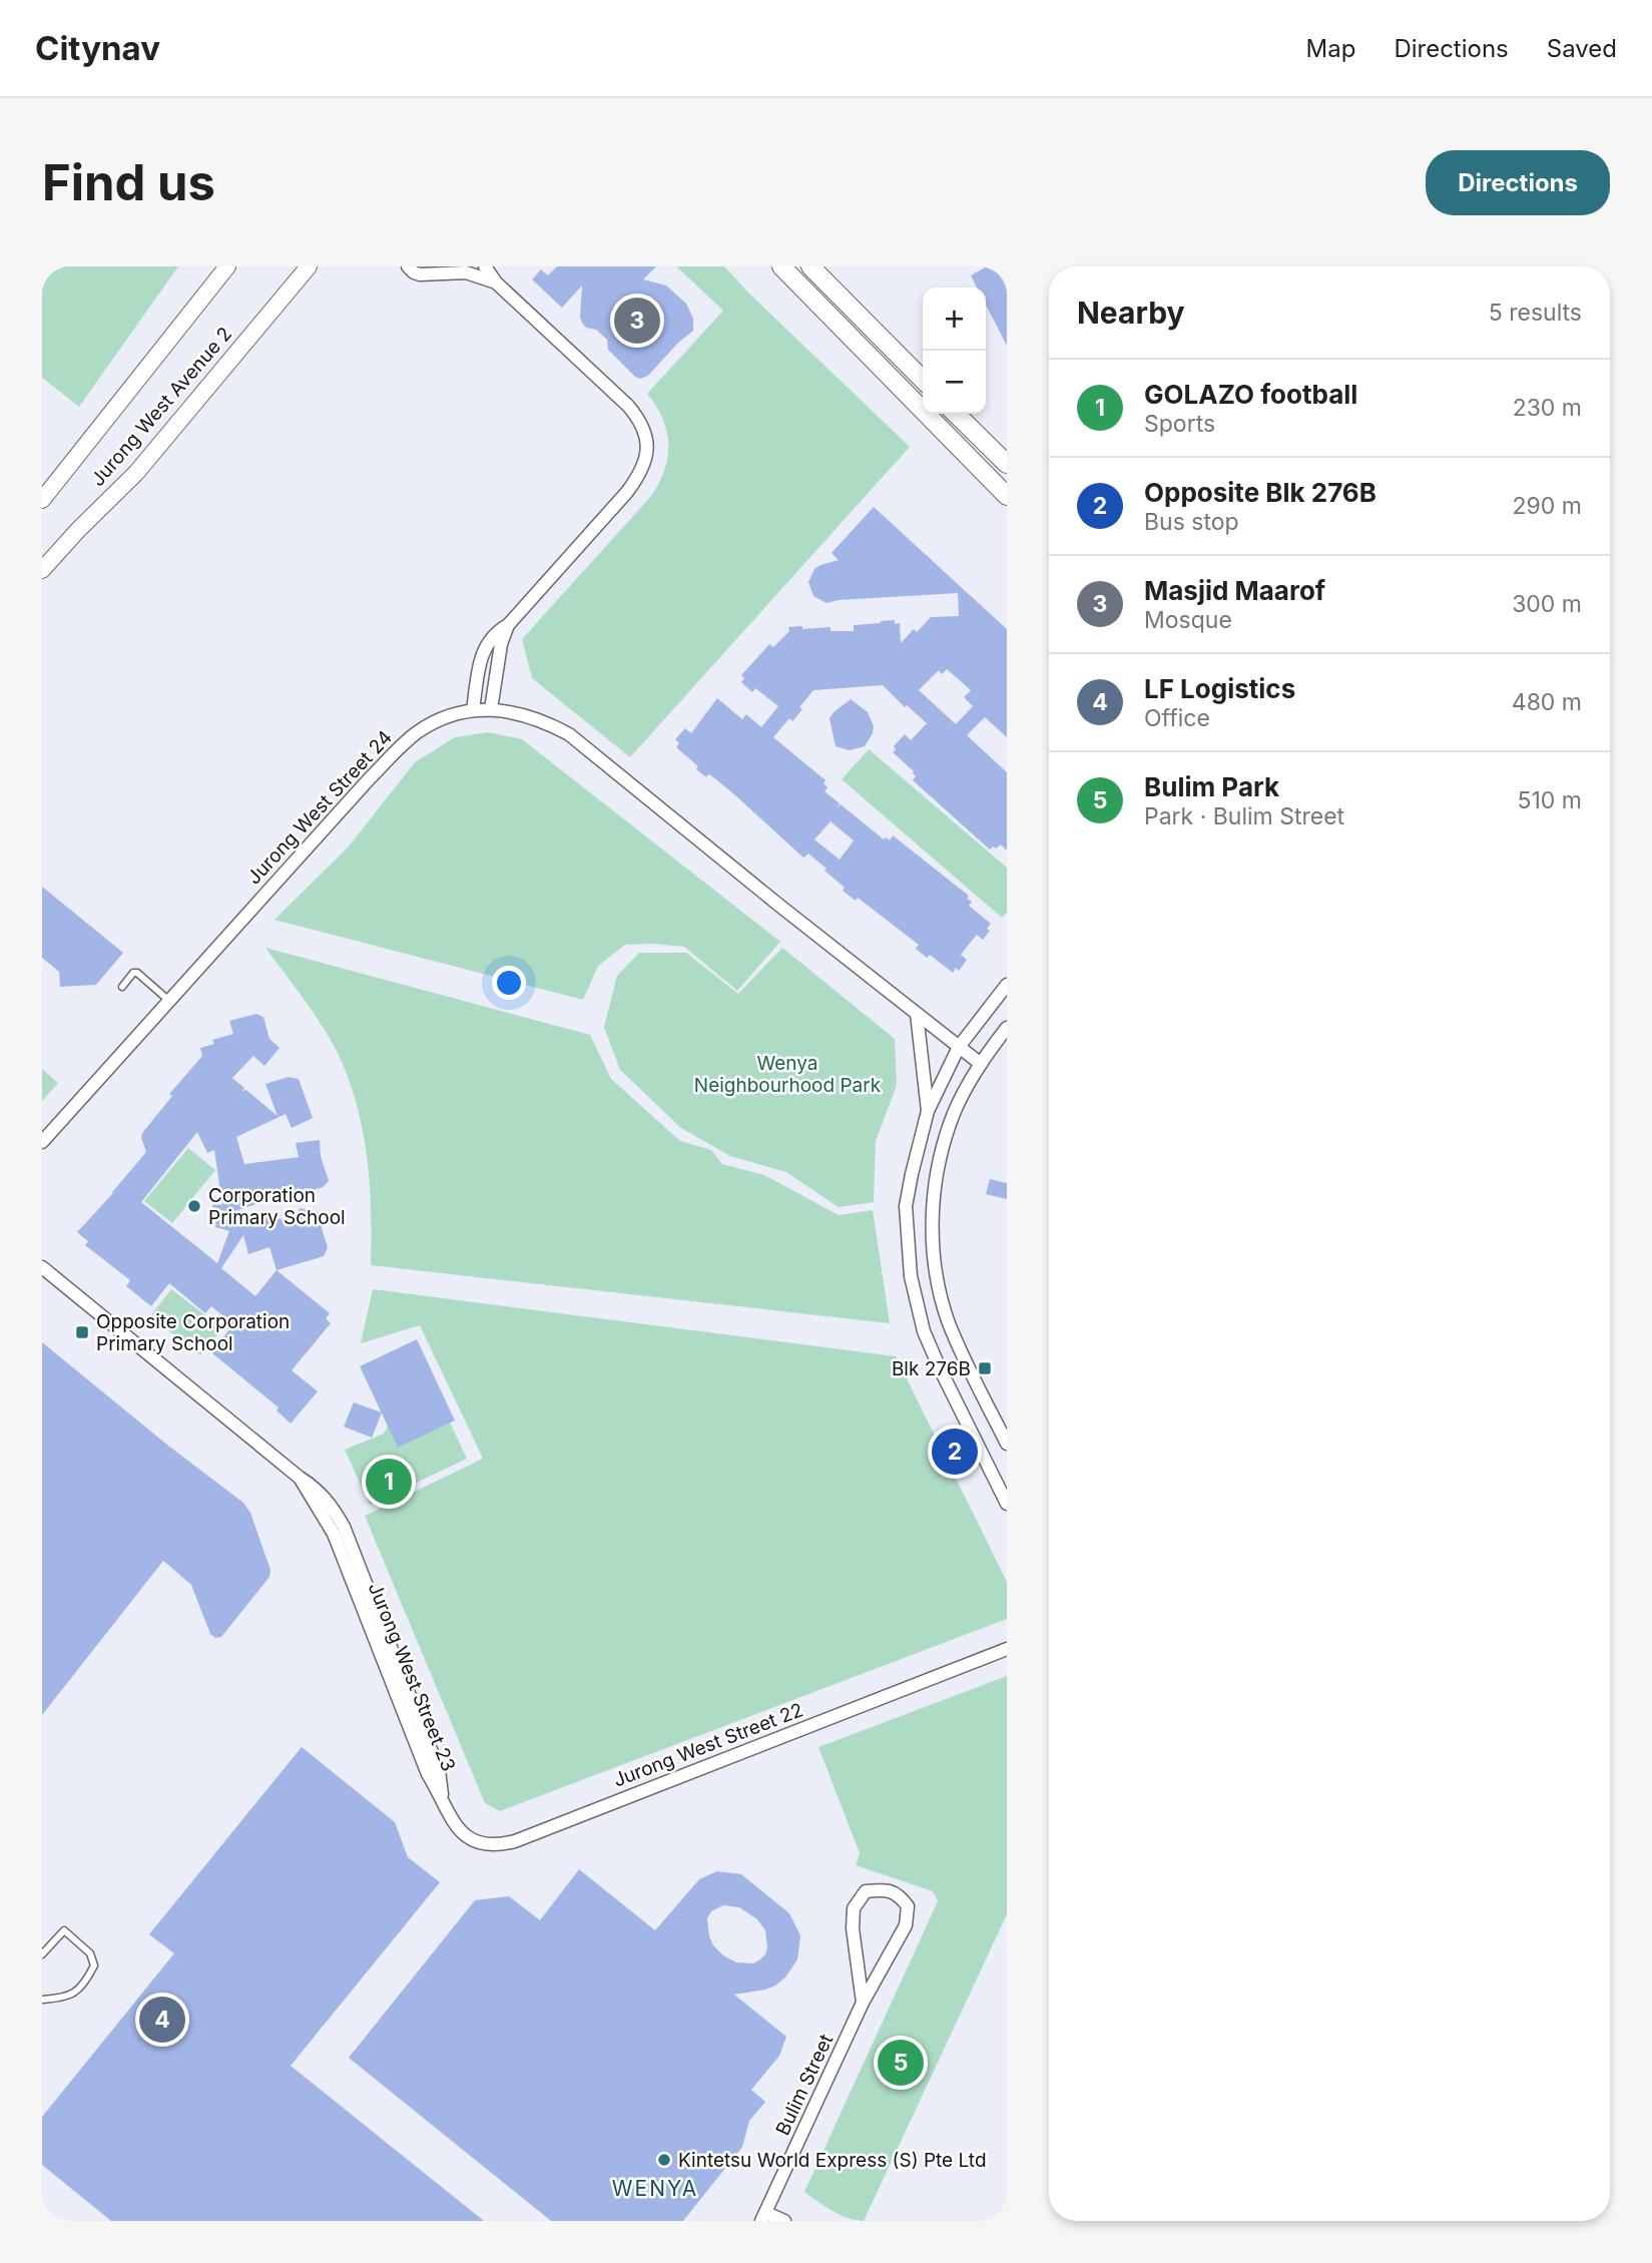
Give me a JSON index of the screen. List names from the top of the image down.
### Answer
{
  "streets": {
    "main road": ["Jurong West Avenue 2"],
    "street": [
      "Jurong West Street 24",
      "Jurong West Street 23",
      "Jurong West Street 22",
      "Bulim Street"
    ]
  },
  "crossings": [
    ["Jurong West Street 23", "Jurong West Street 22"]
  ],
  "districts": ["WENYA"],
  "parks": ["Wenya Neighbourhood Park"],
  "places": {
    "other": ["Corporation Primary School", "Kintetsu World Express (S) Pte Ltd"],
    "transit": ["Opposite Corporation Primary School", "Blk 276B"]
  },
  "page": {
    "header": "Citynav",
    "nav": ["Map", "Directions", "Saved"],
    "buttons": "Directions",
    "title": "Find us",
    "heading": ["Nearby", "5 results"],
    "map_buttons": ["+", "−"],
    "pins": [
      "3",
      "2",
      "1",
      "4",
      "5"
    ],
    "list": [
      {
        "mark": "1",
        "name": "GOLAZO football",
        "note": "Sports",
        "value": "230 m"
      },
      {
        "mark": "2",
        "name": "Opposite Blk 276B",
        "note": "Bus stop",
        "value": "290 m"
      },
      {
        "mark": "3",
        "name": "Masjid Maarof",
        "note": "Mosque",
        "value": "300 m"
      },
      {
        "mark": "4",
        "name": "LF Logistics",
        "note": "Office",
        "value": "480 m"
      },
      {
        "mark": "5",
        "name": "Bulim Park",
        "note": "Park · Bulim Street",
        "value": "510 m"
      }
    ]
  }
}
